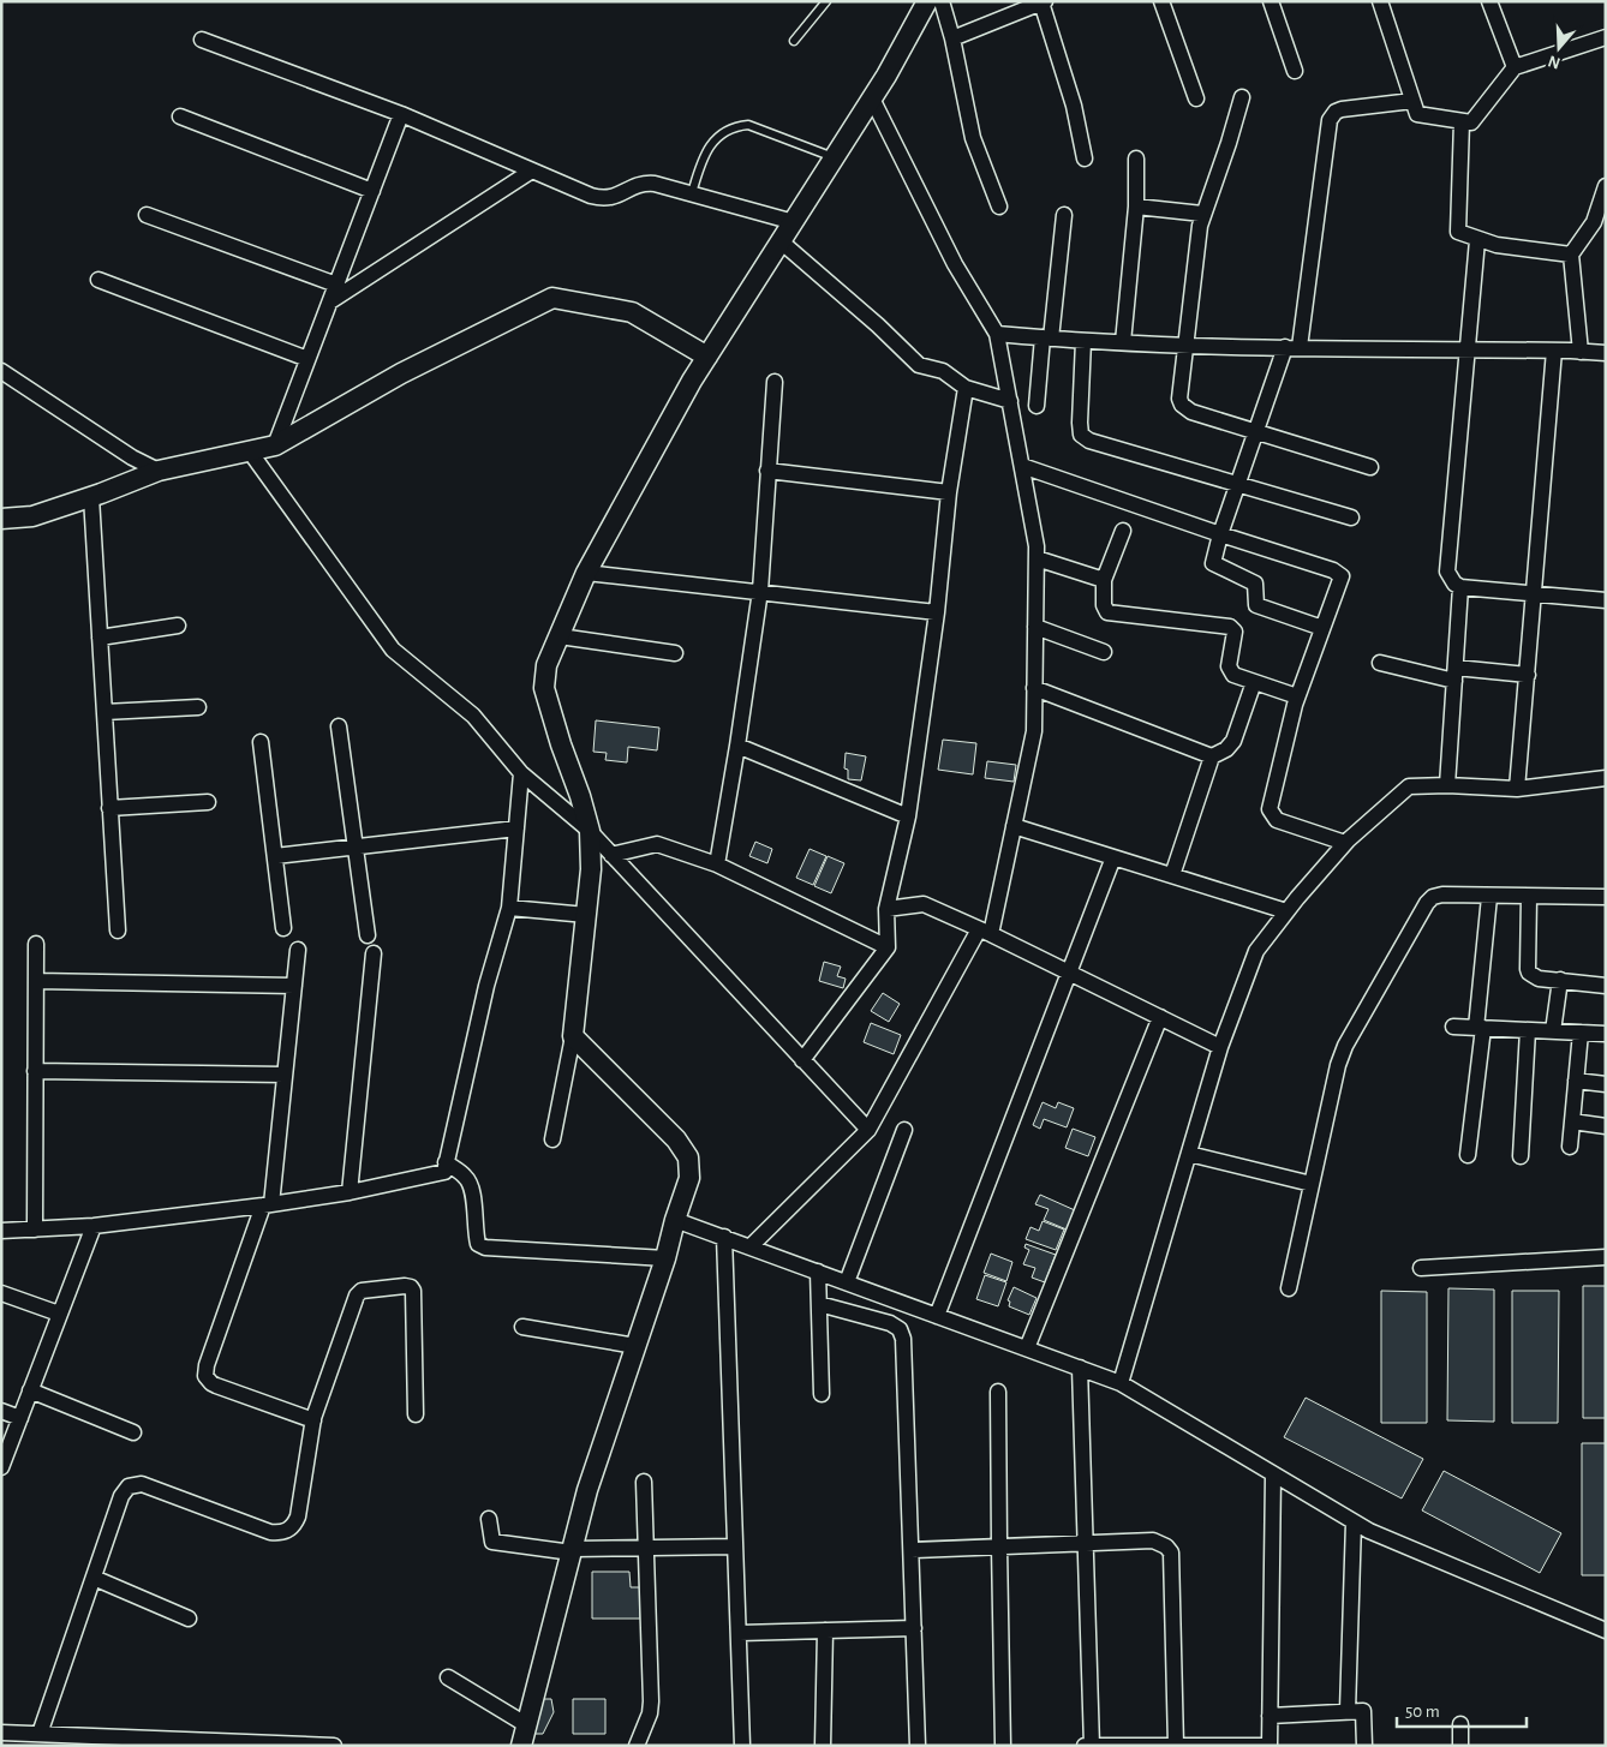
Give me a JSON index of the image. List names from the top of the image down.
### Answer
{
  "scale_bar": "50 m",
  "north": "bottom"
}
